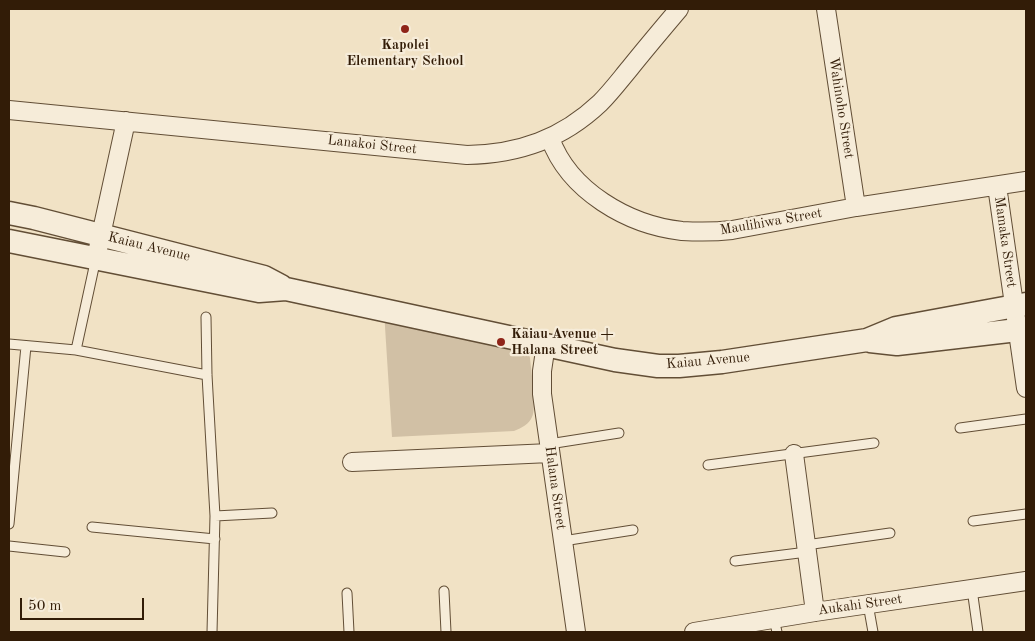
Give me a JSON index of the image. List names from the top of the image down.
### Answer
{
  "streets": {
    "street": [
      "Wahinoho Street",
      "Lanakoi Street",
      "Maulihiwa Street",
      "Mamaka Street",
      "Kaiau Avenue",
      "Halana Street",
      "Aukahi Street"
    ]
  },
  "crossings": [
    ["Wahinoho Street", "Maulihiwa Street"],
    ["Lanakoi Street", "Maulihiwa Street"],
    ["Maulihiwa Street", "Mamaka Street"],
    ["Mamaka Street", "Kaiau Avenue"],
    ["Kaiau Avenue", "Halana Street"]
  ],
  "places": ["Kapolei Elementary School", "Kaiau Avenue + Halana Street"],
  "scale_bar": "50 m"
}
